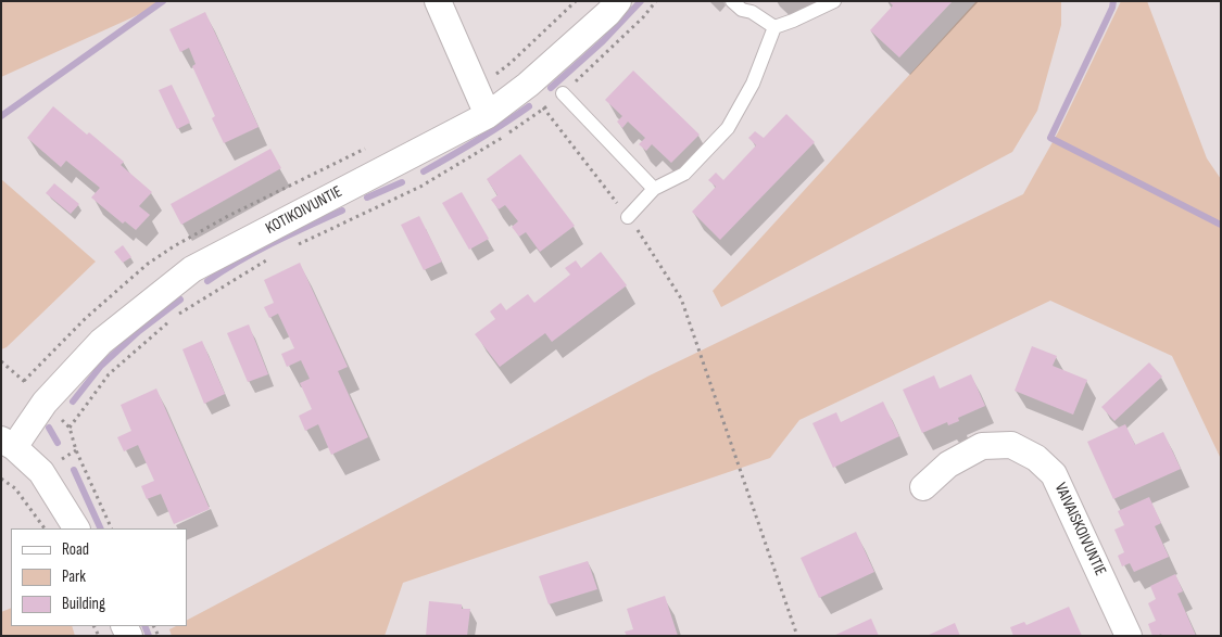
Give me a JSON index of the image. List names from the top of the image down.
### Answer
{
  "streets": {
    "street": ["KOTIKOIVUNTIE", "VAIVAISKOIVUNTIE"]
  },
  "legend": ["Road", "Park", "Building"]
}
